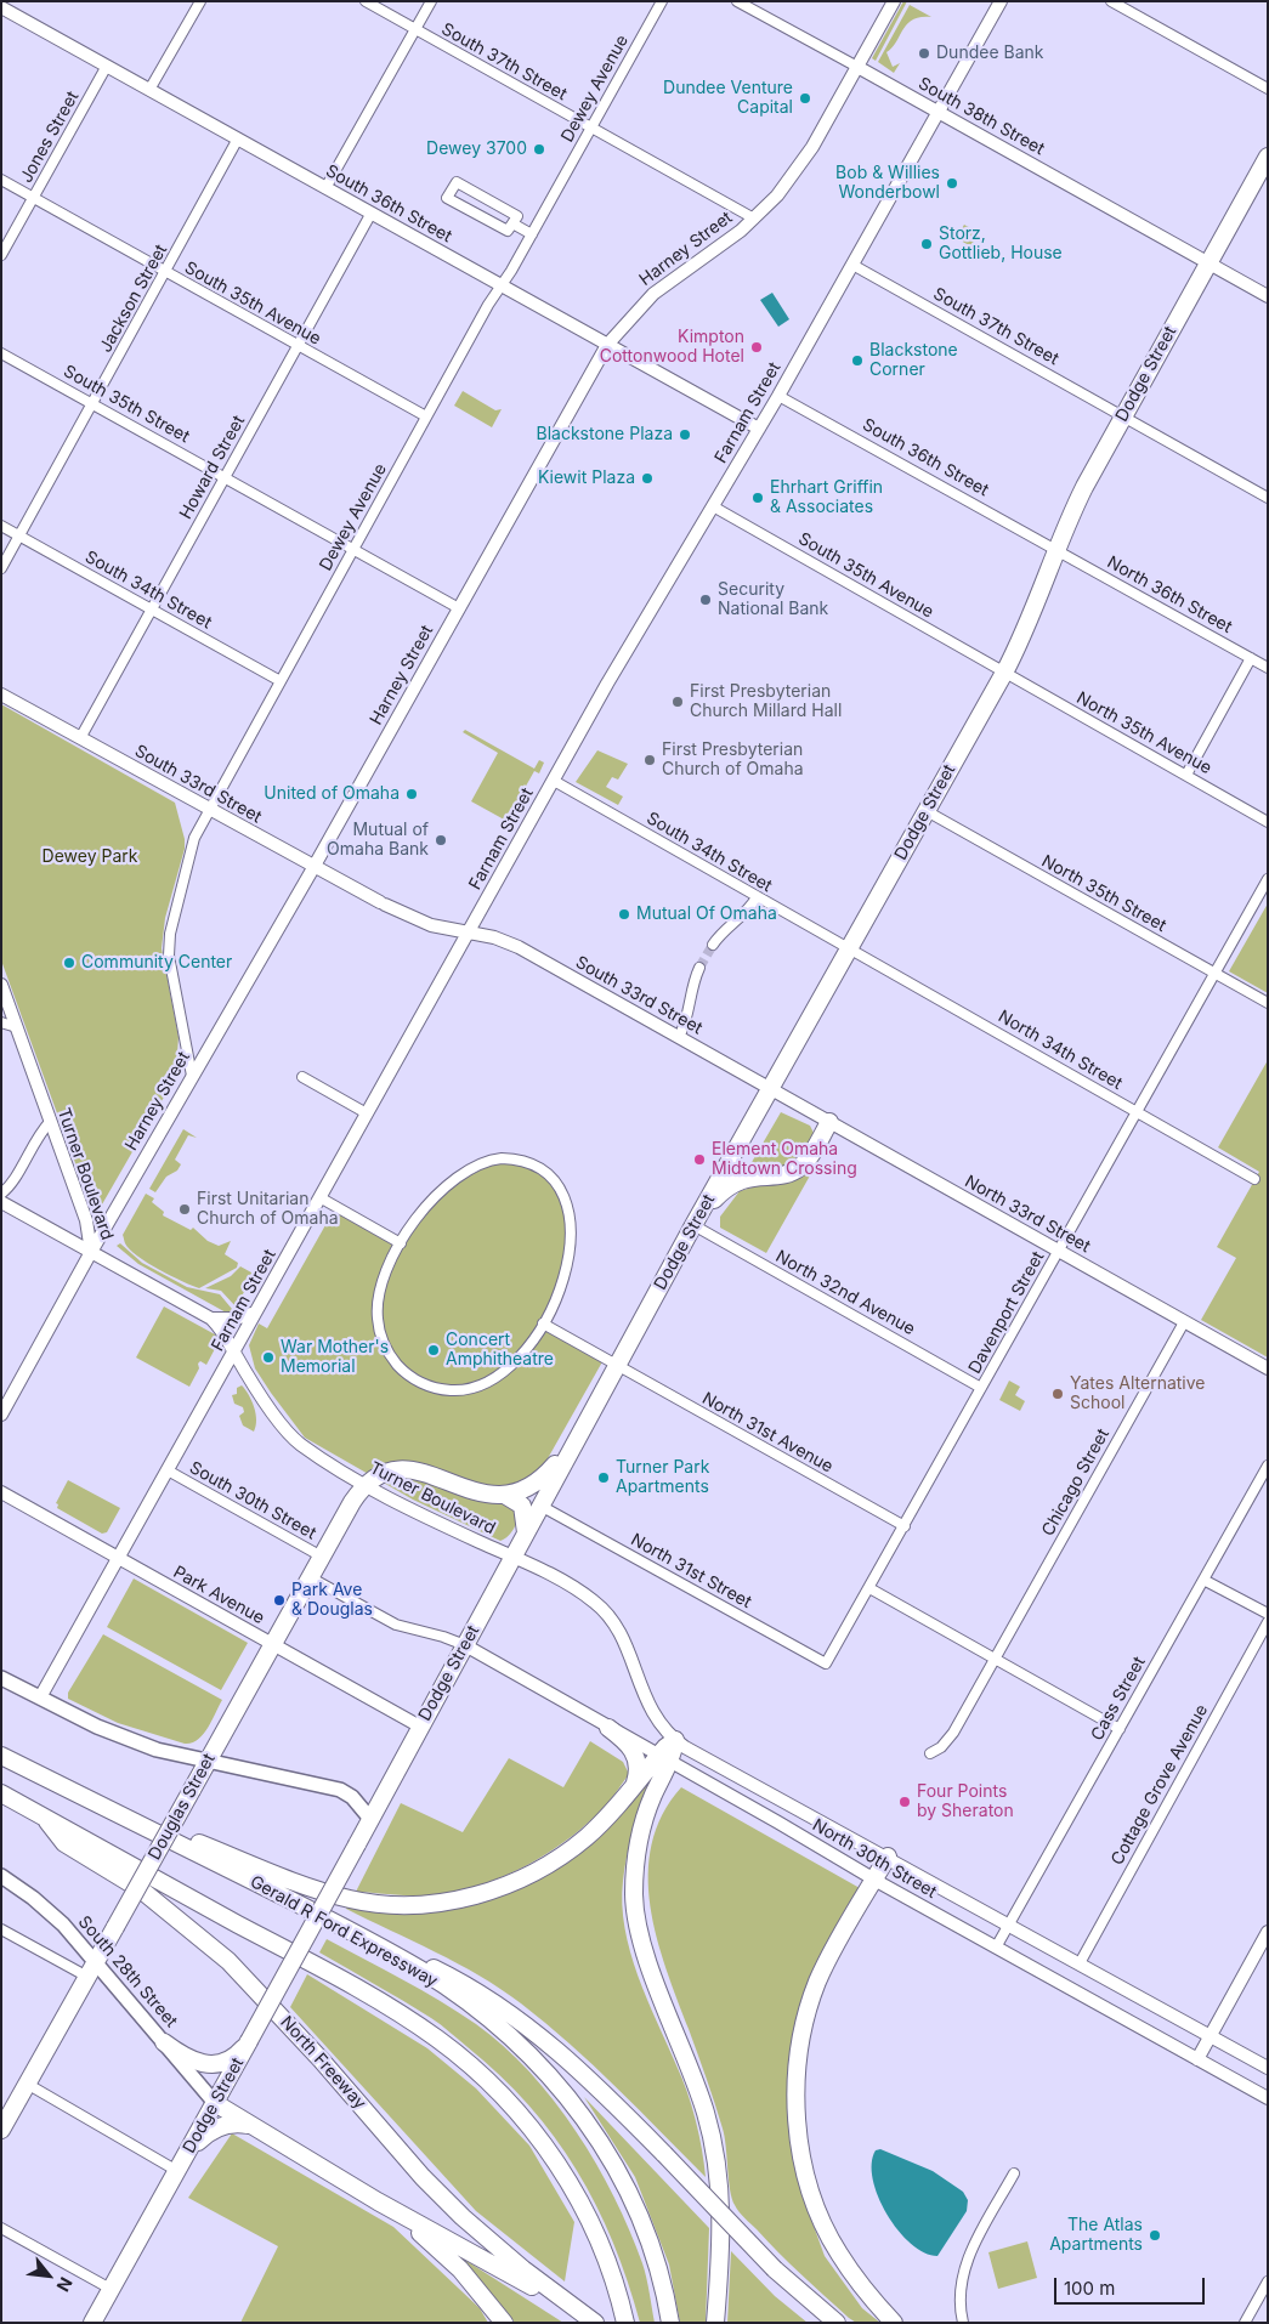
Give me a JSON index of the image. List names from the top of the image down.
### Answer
{
  "streets": {
    "highway": [
      "Dodge Street",
      "Douglas Street",
      "Gerald R Ford Expressway",
      "North Freeway"
    ],
    "main road": [
      "South 38th Street",
      "South 36th Street",
      "Harney Street",
      "Farnam Street",
      "South 33rd Street",
      "Turner Boulevard",
      "North 33rd Street",
      "Park Avenue",
      "North 30th Street",
      "South 28th Street"
    ],
    "street": [
      "South 37th Street",
      "Dewey Avenue",
      "Jones Street",
      "Jackson Street",
      "South 35th Avenue",
      "South 35th Street",
      "Howard Street",
      "South 34th Street",
      "North 36th Street",
      "North 35th Avenue",
      "North 35th Street",
      "North 34th Street",
      "North 32nd Avenue",
      "Davenport Street",
      "North 31st Avenue",
      "Chicago Street",
      "South 30th Street",
      "North 31st Street",
      "Cass Street",
      "Cottage Grove Avenue"
    ]
  },
  "crossings": [
    ["South 37th Street", "Dewey Avenue"],
    ["South 37th Street", "Harney Street"],
    ["South 37th Street", "Dodge Street"],
    ["South 37th Street", "Farnam Street"],
    ["Dewey Avenue", "South 36th Street"],
    ["Dewey Avenue", "Harney Street"],
    ["Dewey Avenue", "South 35th Avenue"],
    ["Dewey Avenue", "South 35th Street"],
    ["Dewey Avenue", "South 34th Street"],
    ["Dewey Avenue", "South 33rd Street"],
    ["South 38th Street", "Harney Street"],
    ["South 38th Street", "Dodge Street"],
    ["South 38th Street", "Farnam Street"],
    ["Jones Street", "South 36th Street"],
    ["Jones Street", "South 35th Avenue"],
    ["South 36th Street", "Harney Street"],
    ["South 36th Street", "Jackson Street"],
    ["South 36th Street", "Dodge Street"],
    ["South 36th Street", "Farnam Street"],
    ["South 36th Street", "Howard Street"],
    ["South 36th Street", "North 36th Street"],
    ["Harney Street", "South 35th Street"],
    ["Harney Street", "South 33rd Street"],
    ["Harney Street", "Turner Boulevard"],
    ["Jackson Street", "South 35th Avenue"],
    ["Jackson Street", "South 35th Street"],
    ["Jackson Street", "South 34th Street"],
    ["South 35th Avenue", "Dodge Street"],
    ["South 35th Avenue", "Farnam Street"],
    ["South 35th Avenue", "Howard Street"],
    ["South 35th Avenue", "North 35th Avenue"],
    ["Dodge Street", "South 34th Street"],
    ["Dodge Street", "North 36th Street"],
    ["Dodge Street", "North 35th Avenue"],
    ["Dodge Street", "South 33rd Street"],
    ["Dodge Street", "North 35th Street"],
    ["Dodge Street", "North 34th Street"],
    ["Dodge Street", "Turner Boulevard"],
    ["Dodge Street", "North 33rd Street"],
    ["Dodge Street", "North 32nd Avenue"],
    ["Dodge Street", "North 31st Avenue"],
    ["Dodge Street", "North 31st Street"],
    ["Dodge Street", "Park Avenue"],
    ["Dodge Street", "North 30th Street"],
    ["Dodge Street", "South 28th Street"],
    ["South 35th Street", "Howard Street"],
    ["Farnam Street", "South 34th Street"],
    ["Farnam Street", "South 33rd Street"],
    ["Farnam Street", "Turner Boulevard"],
    ["Farnam Street", "South 30th Street"],
    ["Farnam Street", "Park Avenue"],
    ["Howard Street", "South 34th Street"],
    ["Howard Street", "South 33rd Street"],
    ["South 34th Street", "North 34th Street"],
    ["South 33rd Street", "North 33rd Street"],
    ["North 35th Street", "Davenport Street"],
    ["North 34th Street", "Davenport Street"],
    ["Turner Boulevard", "Douglas Street"],
    ["Turner Boulevard", "North 30th Street"],
    ["North 33rd Street", "Davenport Street"],
    ["North 33rd Street", "Chicago Street"],
    ["North 32nd Avenue", "Davenport Street"],
    ["Davenport Street", "North 31st Avenue"],
    ["Davenport Street", "North 31st Street"],
    ["South 30th Street", "Douglas Street"],
    ["Park Avenue", "Douglas Street"],
    ["Cass Street", "North 30th Street"],
    ["Cottage Grove Avenue", "North 30th Street"],
    ["Douglas Street", "South 28th Street"]
  ],
  "parks": ["Dewey Park"],
  "places": [
    "Dundee Bank",
    "Dundee Venture Capital",
    "Dewey 3700",
    "Bob & Willies Wonderbowl",
    "Storz, Gottlieb, House",
    "Kimpton Cottonwood Hotel",
    "Blackstone Corner",
    "Blackstone Plaza",
    "Kiewit Plaza",
    "Ehrhart Griffin & Associates",
    "Security National Bank",
    "First Presbyterian Church Millard Hall",
    "First Presbyterian Church of Omaha",
    "United of Omaha",
    "Mutual of Omaha Bank",
    "Mutual Of Omaha",
    "Community Center",
    "Element Omaha Midtown Crossing",
    "First Unitarian Church of Omaha",
    "Concert Amphitheatre",
    "War Mother's Memorial",
    "Yates Alternative School",
    "Turner Park Apartments",
    "Park Ave & Douglas",
    "Four Points by Sheraton",
    "The Atlas Apartments"
  ],
  "scale_bar": "100 m",
  "north": "bottom right"
}
